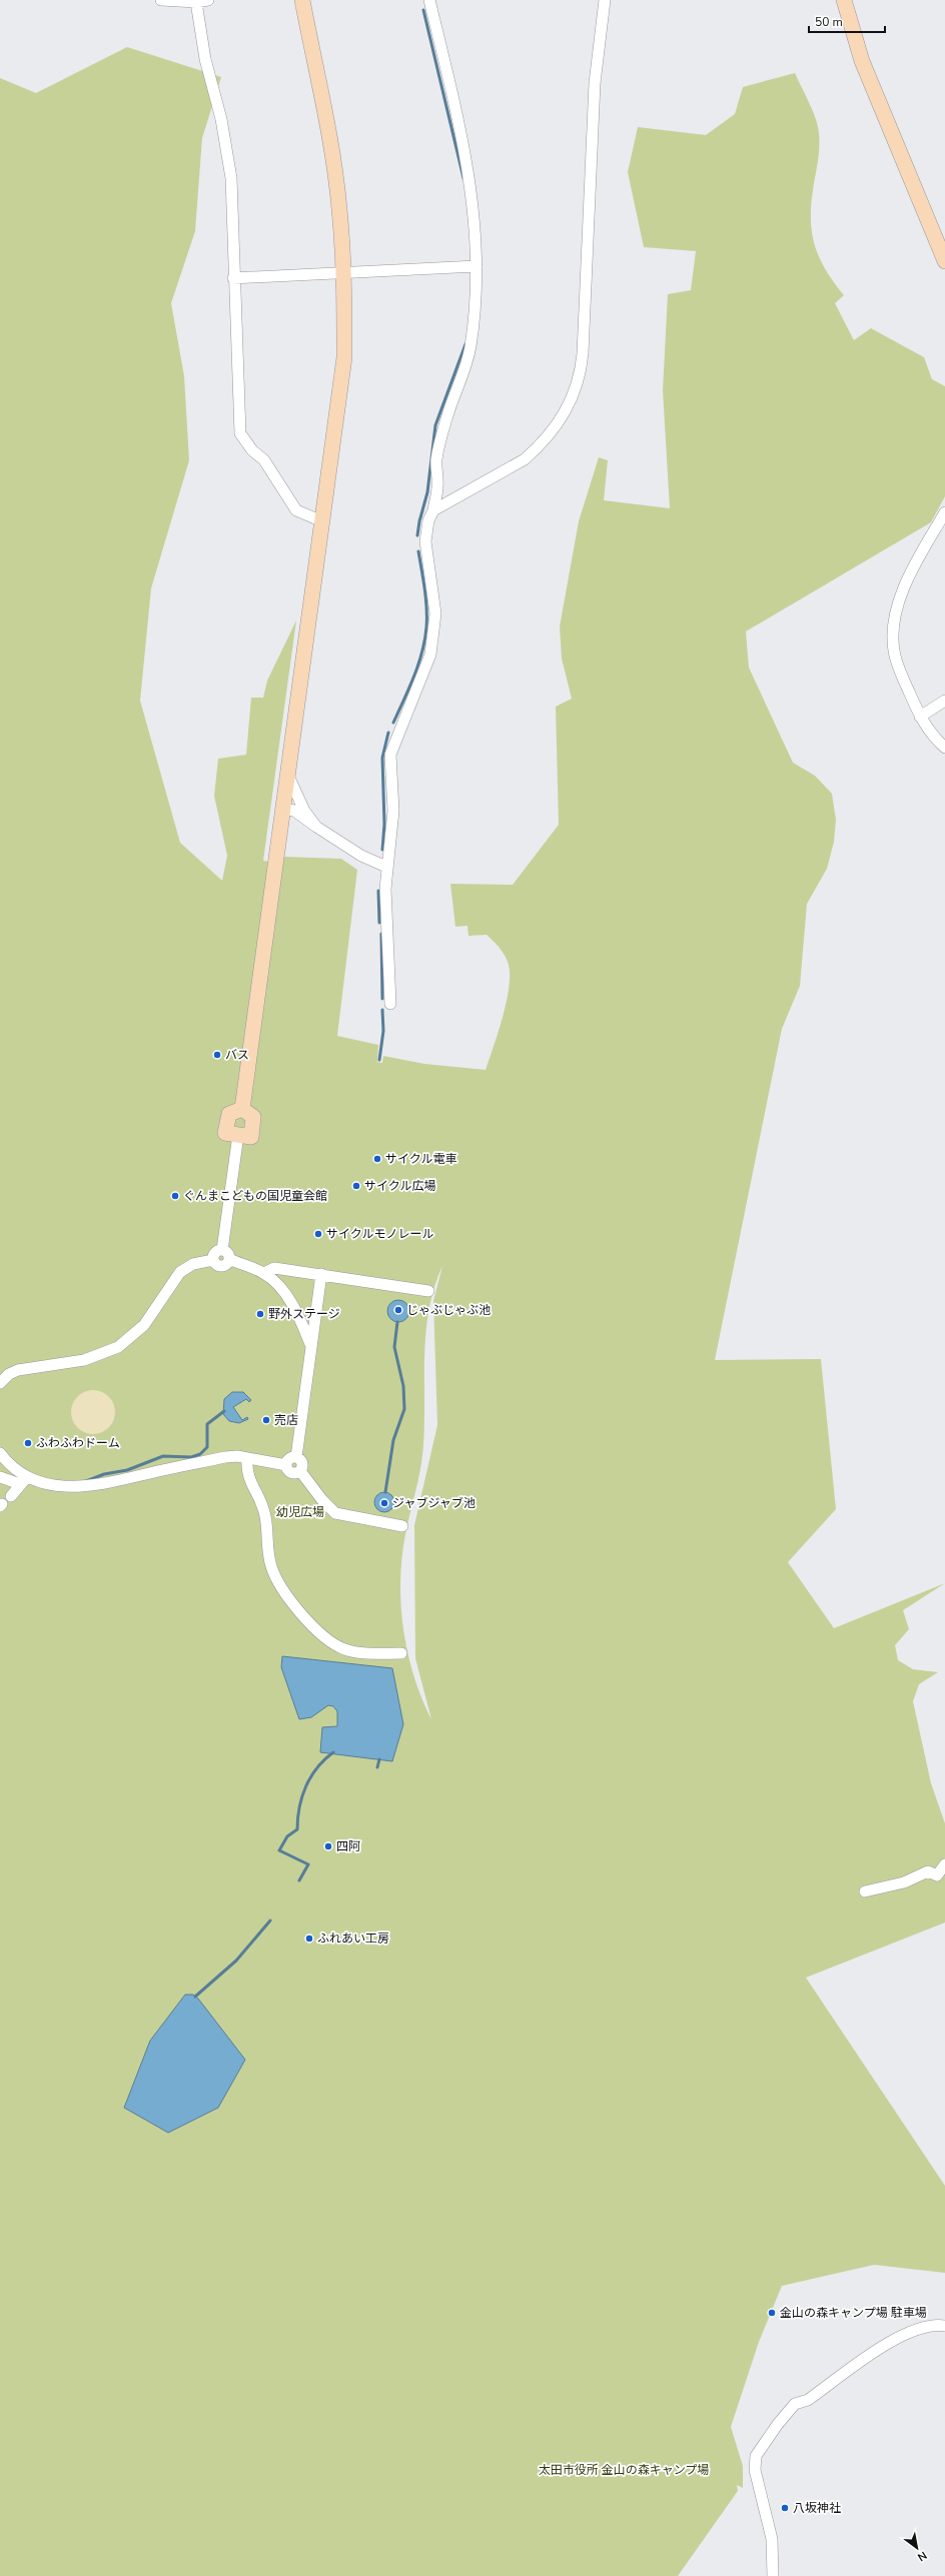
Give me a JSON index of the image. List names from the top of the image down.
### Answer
{
  "parks": ["幼児広場", "太田市役所 金山の森キャンプ場"],
  "places": [
    "バス",
    "サイクル電車",
    "サイクル広場",
    "ぐんまこどもの国児童会館",
    "サイクルモノレール",
    "じゃぶじゃぶ池",
    "野外ステージ",
    "売店",
    "ふわふわドーム",
    "ジャブジャブ池",
    "四阿",
    "ふれあい工房",
    "金山の森キャンプ場 駐車場",
    "八坂神社"
  ],
  "scale_bar": "50 m",
  "north": "bottom right"
}
